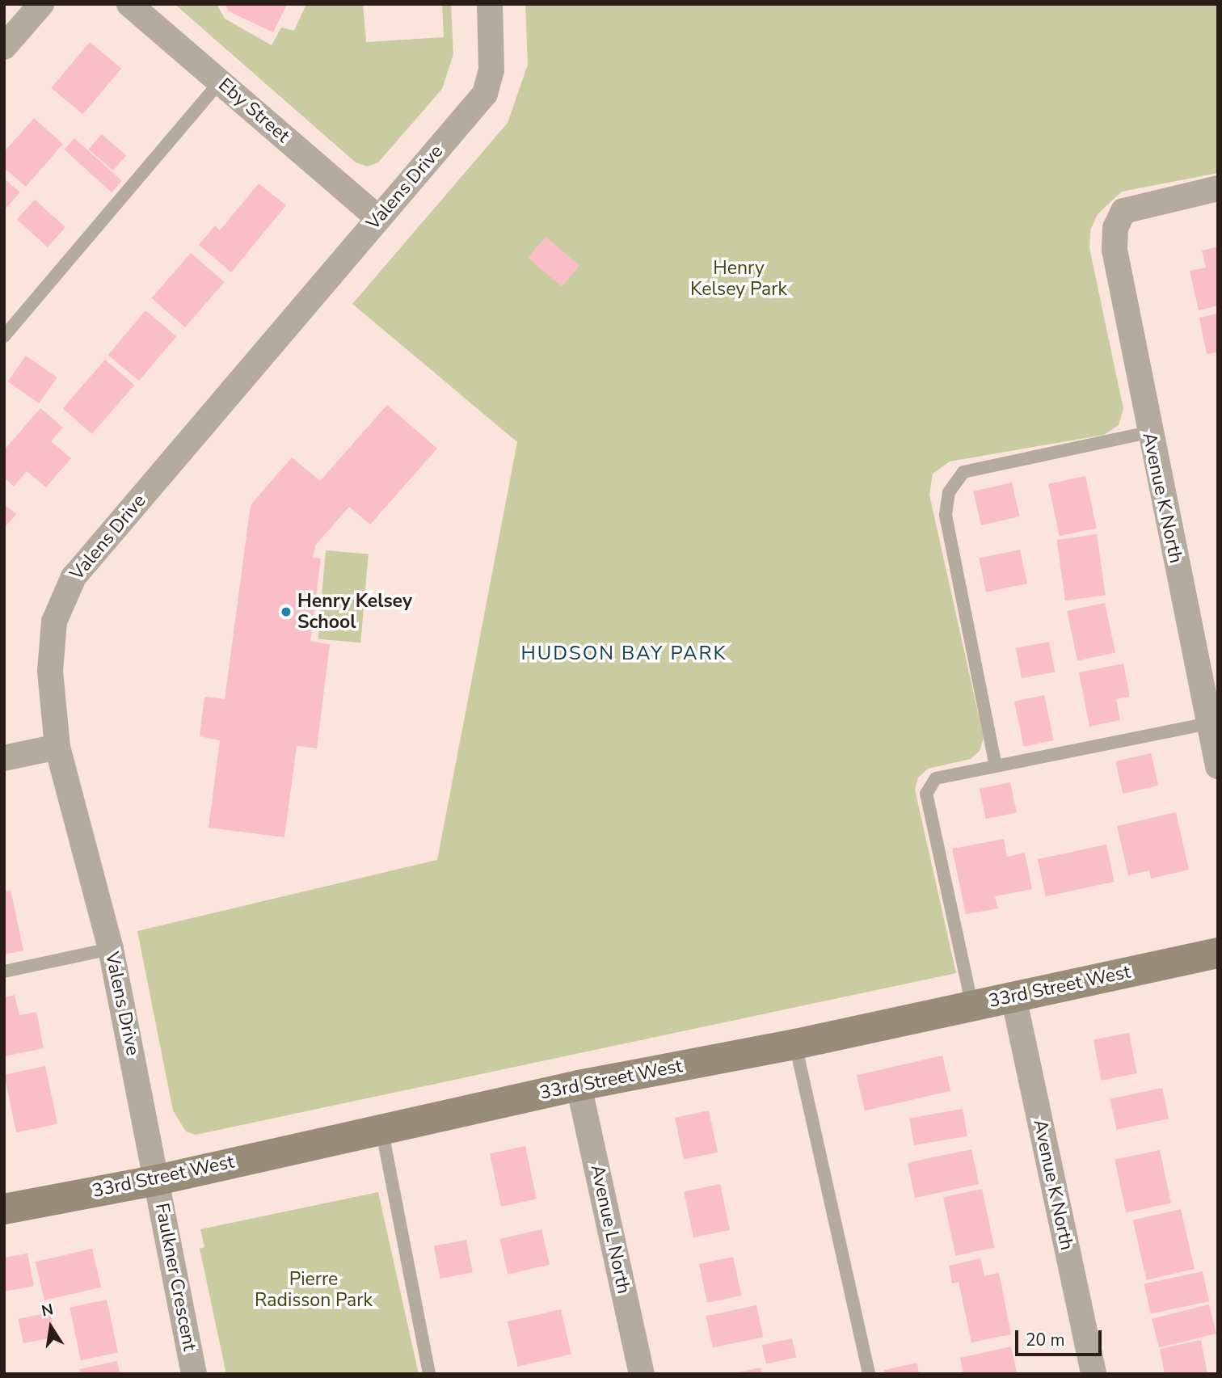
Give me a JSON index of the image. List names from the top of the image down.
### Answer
{
  "streets": {
    "main road": ["33rd Street West"],
    "street": [
      "Eby Street",
      "Valens Drive",
      "Avenue K North",
      "Avenue L North",
      "Faulkner Crescent"
    ]
  },
  "crossings": [
    ["Eby Street", "Valens Drive"],
    ["Valens Drive", "33rd Street West"],
    ["Valens Drive", "Faulkner Crescent"],
    ["Avenue K North", "33rd Street West"],
    ["33rd Street West", "Avenue L North"],
    ["33rd Street West", "Faulkner Crescent"]
  ],
  "districts": ["HUDSON BAY PARK"],
  "parks": ["Henry Kelsey Park", "Pierre Radisson Park"],
  "places": ["Henry Kelsey School"],
  "scale_bar": "20 m",
  "north": "top"
}
